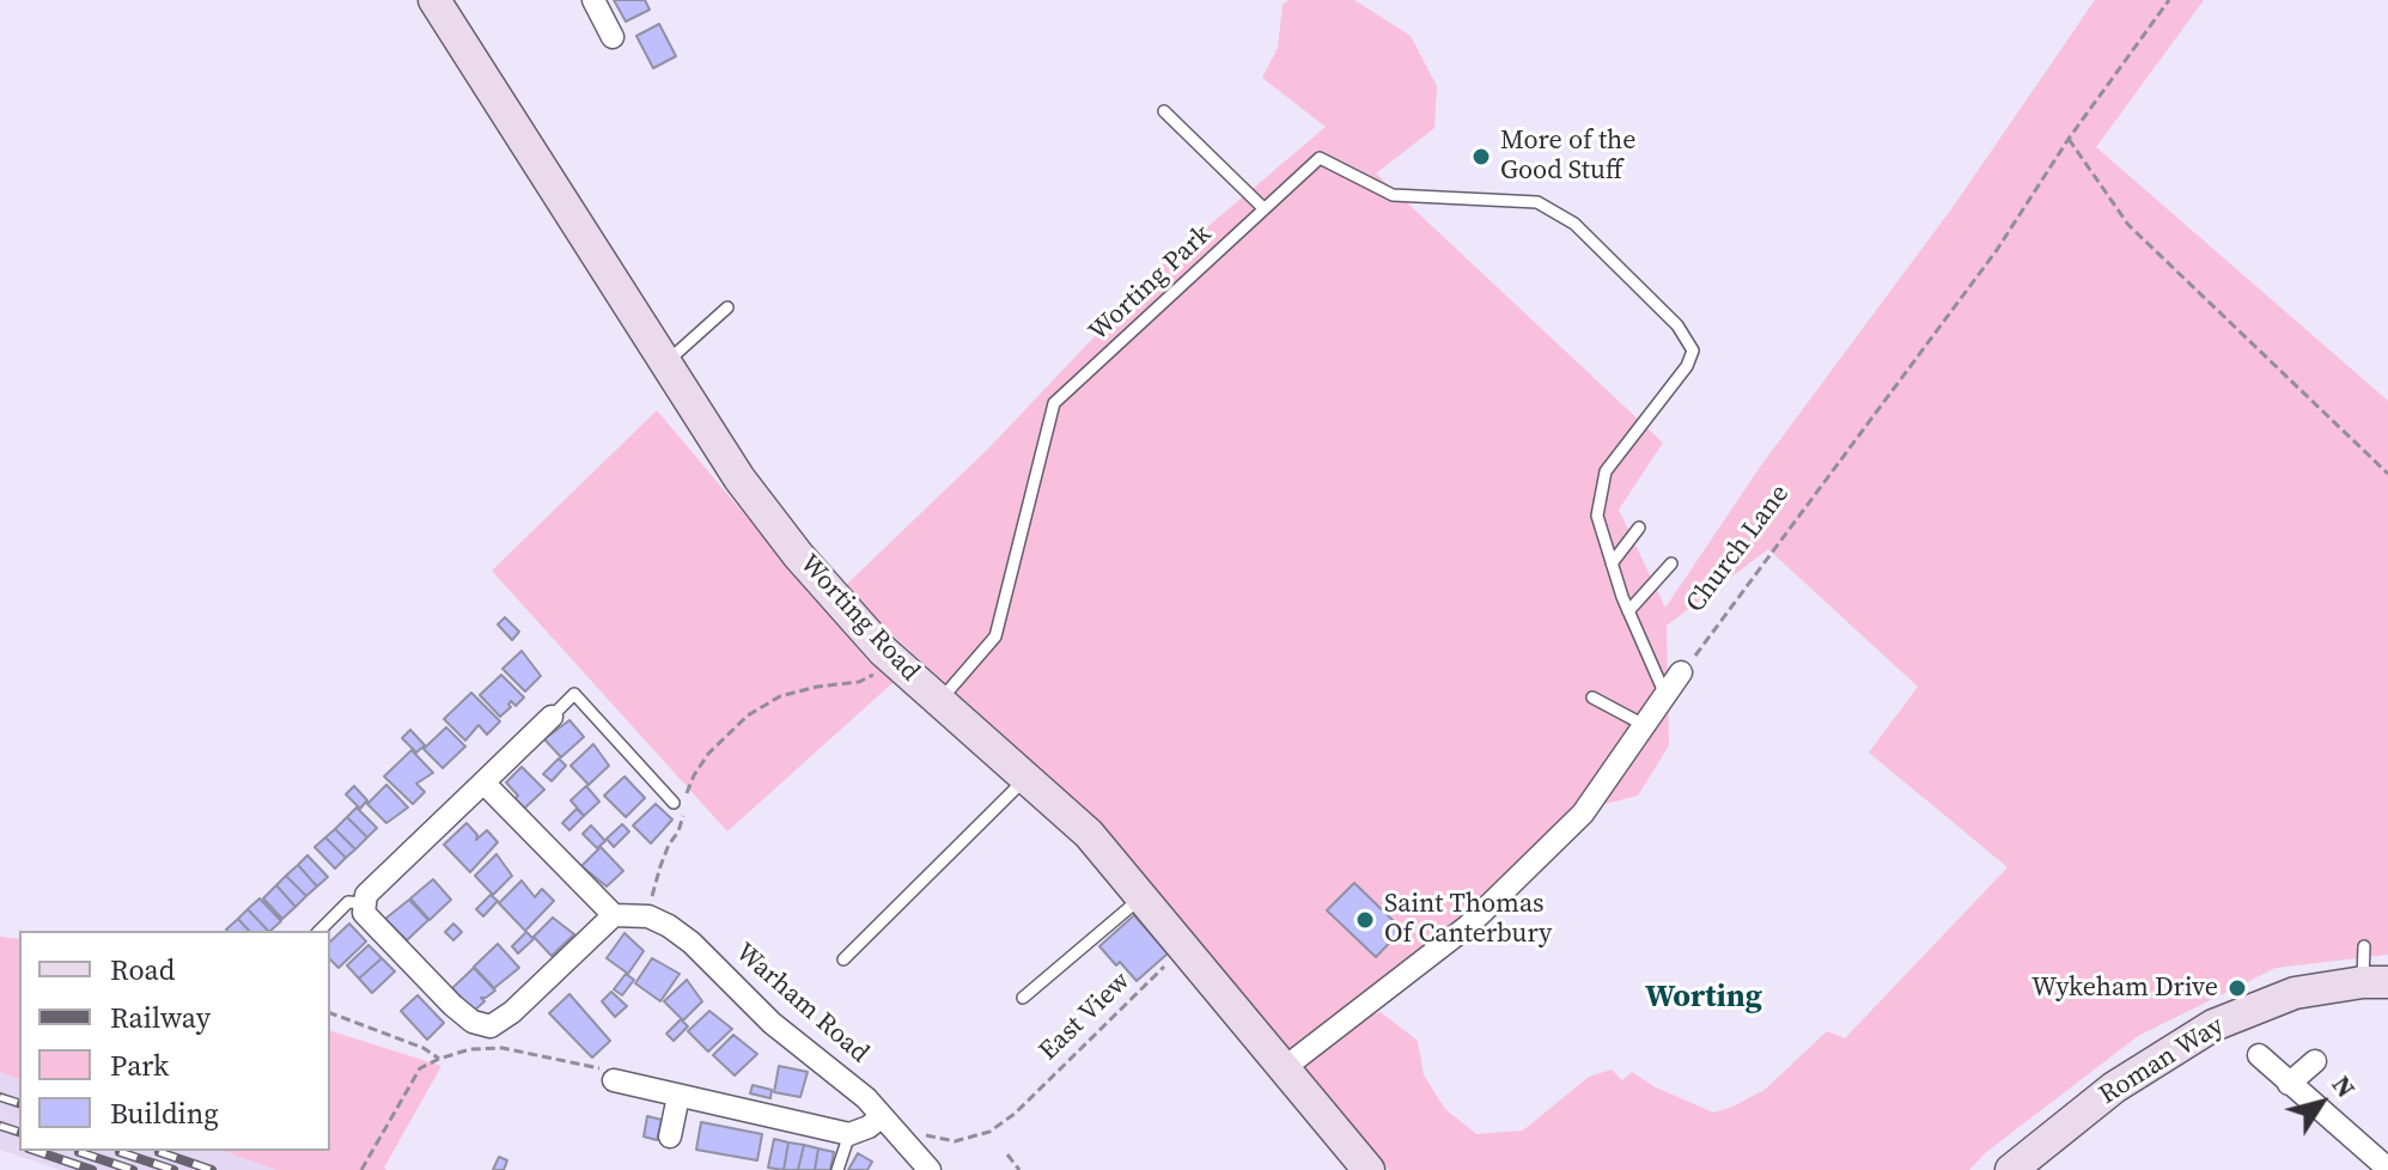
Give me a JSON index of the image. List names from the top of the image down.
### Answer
{
  "streets": {
    "main road": ["Worting Road", "Roman Way"],
    "street": ["Warham Road"],
    "lane": ["Worting Park"],
    "path": ["Church Lane", "East View"]
  },
  "crossings": [
    ["Worting Park", "Worting Road"],
    ["Worting Road", "East View"]
  ],
  "districts": ["Worting"],
  "places": ["More of the Good Stuff", "Saint Thomas Of Canterbury", "Wykeham Drive"],
  "legend": [
    "Road",
    "Railway",
    "Park",
    "Building"
  ],
  "north": "top right"
}
